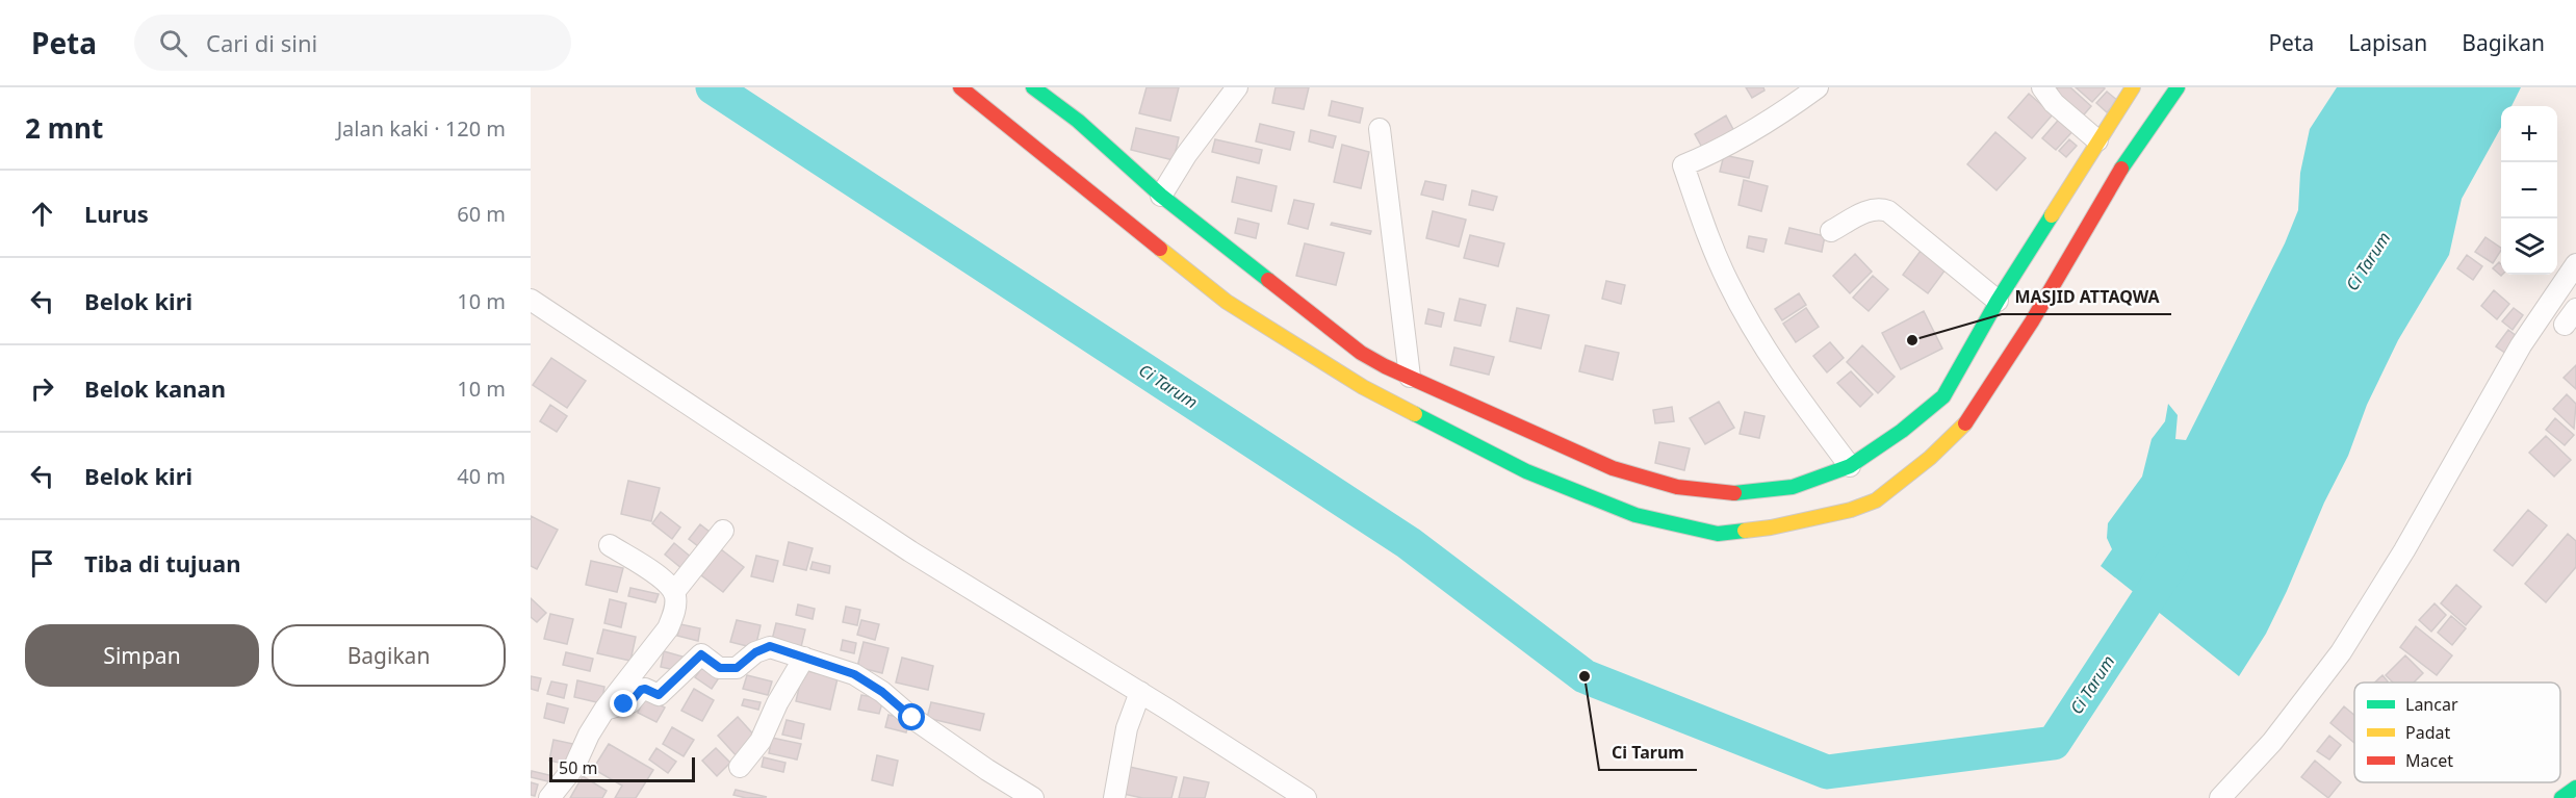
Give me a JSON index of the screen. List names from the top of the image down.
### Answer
{
  "water": ["Ci Tarum"],
  "places": ["MASJID ATTAQWA", "Ci Tarum"],
  "legend": ["Lancar", "Padat", "Macet"],
  "scale_bar": "50 m",
  "page": {
    "header": "Peta",
    "search": "Cari di sini",
    "nav": ["Peta", "Lapisan", "Bagikan"],
    "heading": ["2 mnt", "Jalan kaki · 120 m"],
    "map_buttons": ["+", "−"],
    "list": [
      ["Lurus", "60 m"],
      ["Belok kiri", "10 m"],
      ["Belok kanan", "10 m"],
      ["Belok kiri", "40 m"],
      "Tiba di tujuan"
    ],
    "buttons": ["Simpan", "Bagikan"],
    "scale": "50 m"
  }
}
